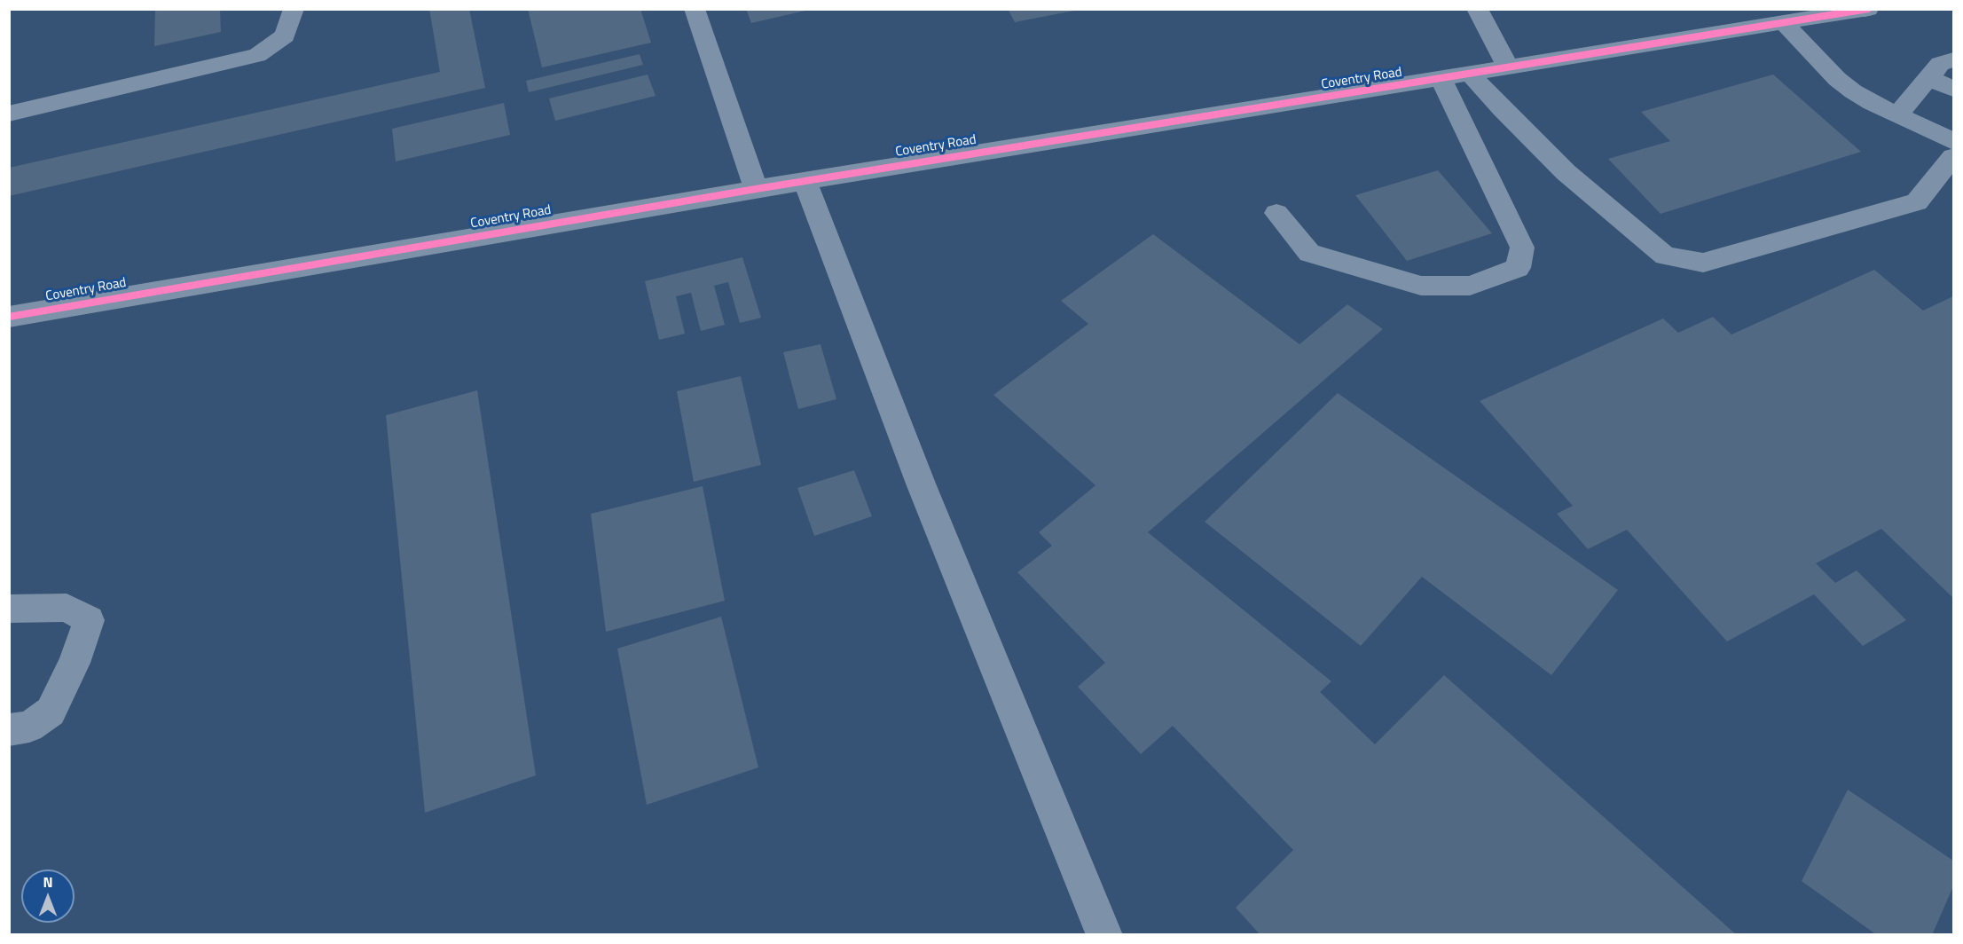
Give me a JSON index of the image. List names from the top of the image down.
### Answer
{
  "streets": {
    "street": ["Coventry Road"]
  },
  "north": "top"
}
